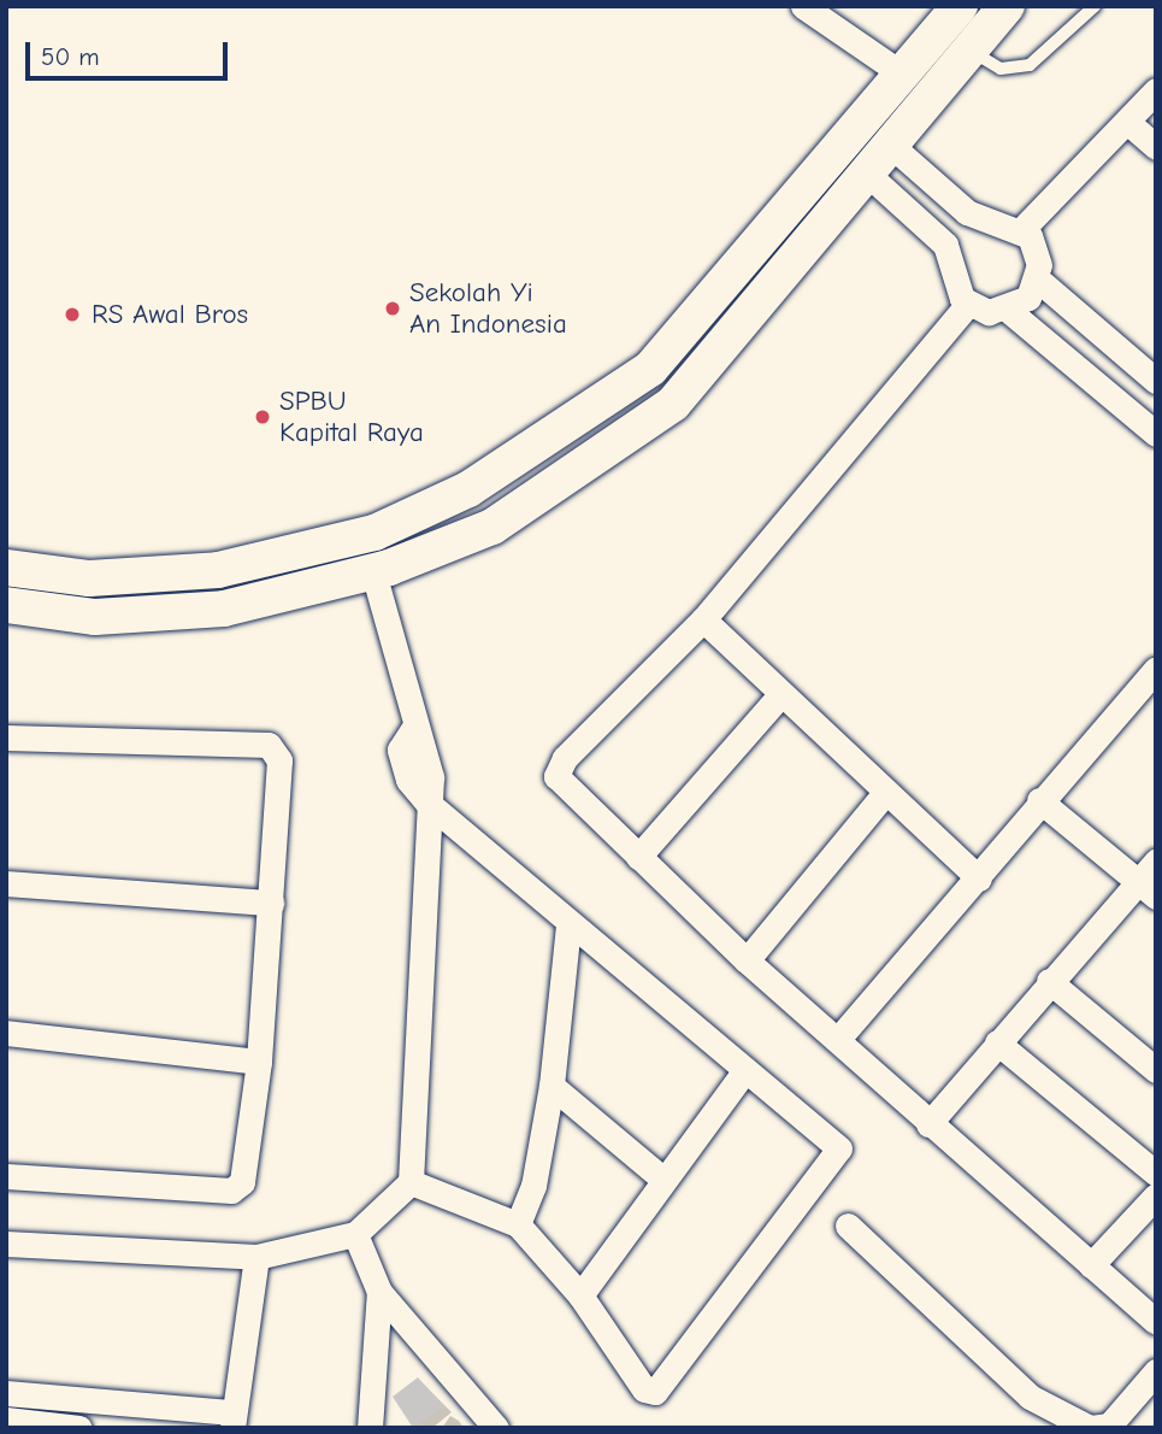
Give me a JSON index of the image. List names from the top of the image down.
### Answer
{
  "places": ["Sekolah Yi An Indonesia", "RS Awal Bros", "SPBU Kapital Raya"],
  "scale_bar": "50 m"
}
